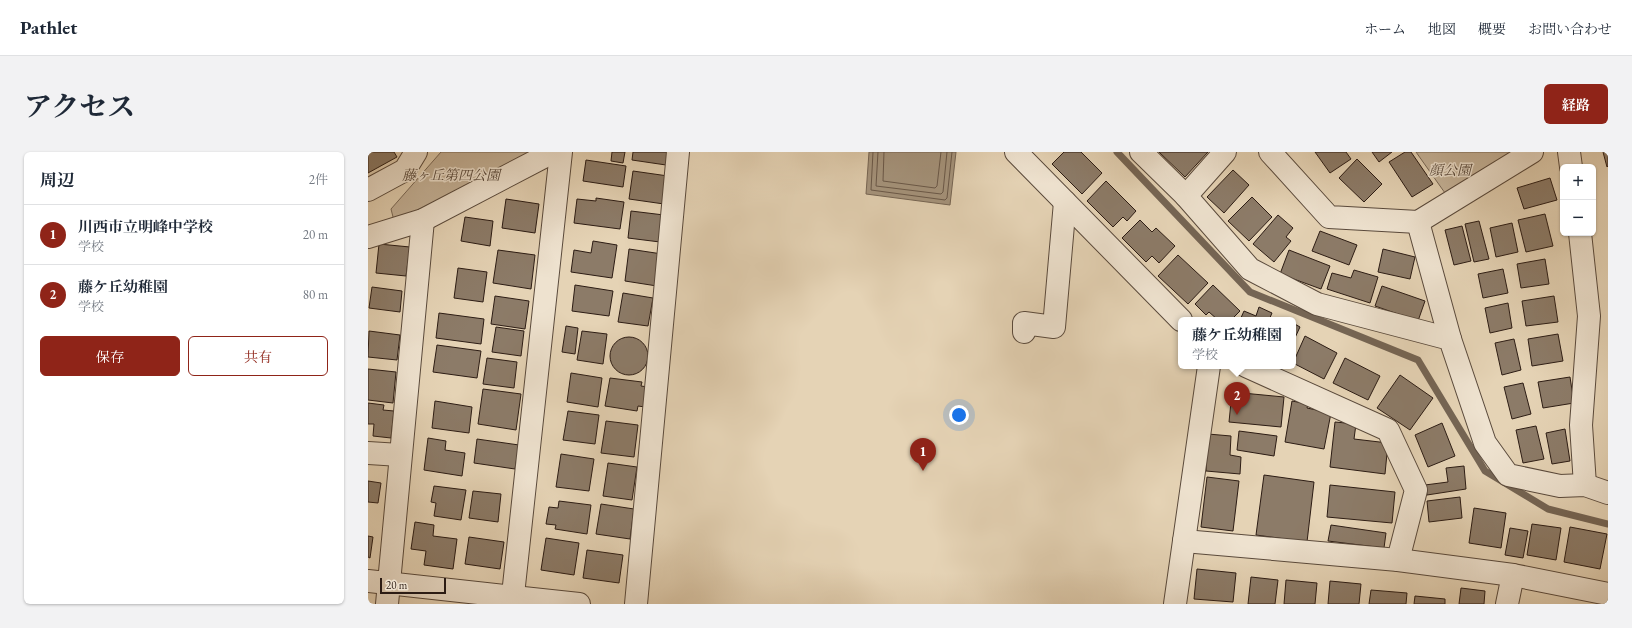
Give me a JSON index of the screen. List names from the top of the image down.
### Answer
{
  "parks": ["顔公園", "藤ヶ丘第四公園"],
  "scale_bar": "20 m",
  "page": {
    "header": "Pathlet",
    "nav": [
      "ホーム",
      "地図",
      "概要",
      "お問い合わせ"
    ],
    "title": "アクセス",
    "buttons": [
      "経路",
      ["保存", "共有"]
    ],
    "heading": ["周辺", "2件"],
    "map_buttons": ["+", "−"],
    "list": [
      {
        "mark": "1",
        "name": "川西市立明峰中学校",
        "note": "学校",
        "value": "20 m"
      },
      {
        "mark": "2",
        "name": "藤ケ丘幼稚園",
        "note": "学校",
        "value": "80 m"
      }
    ],
    "popup": ["藤ケ丘幼稚園", "学校"],
    "pins": ["2", "1"],
    "scale": "20 m"
  }
}
